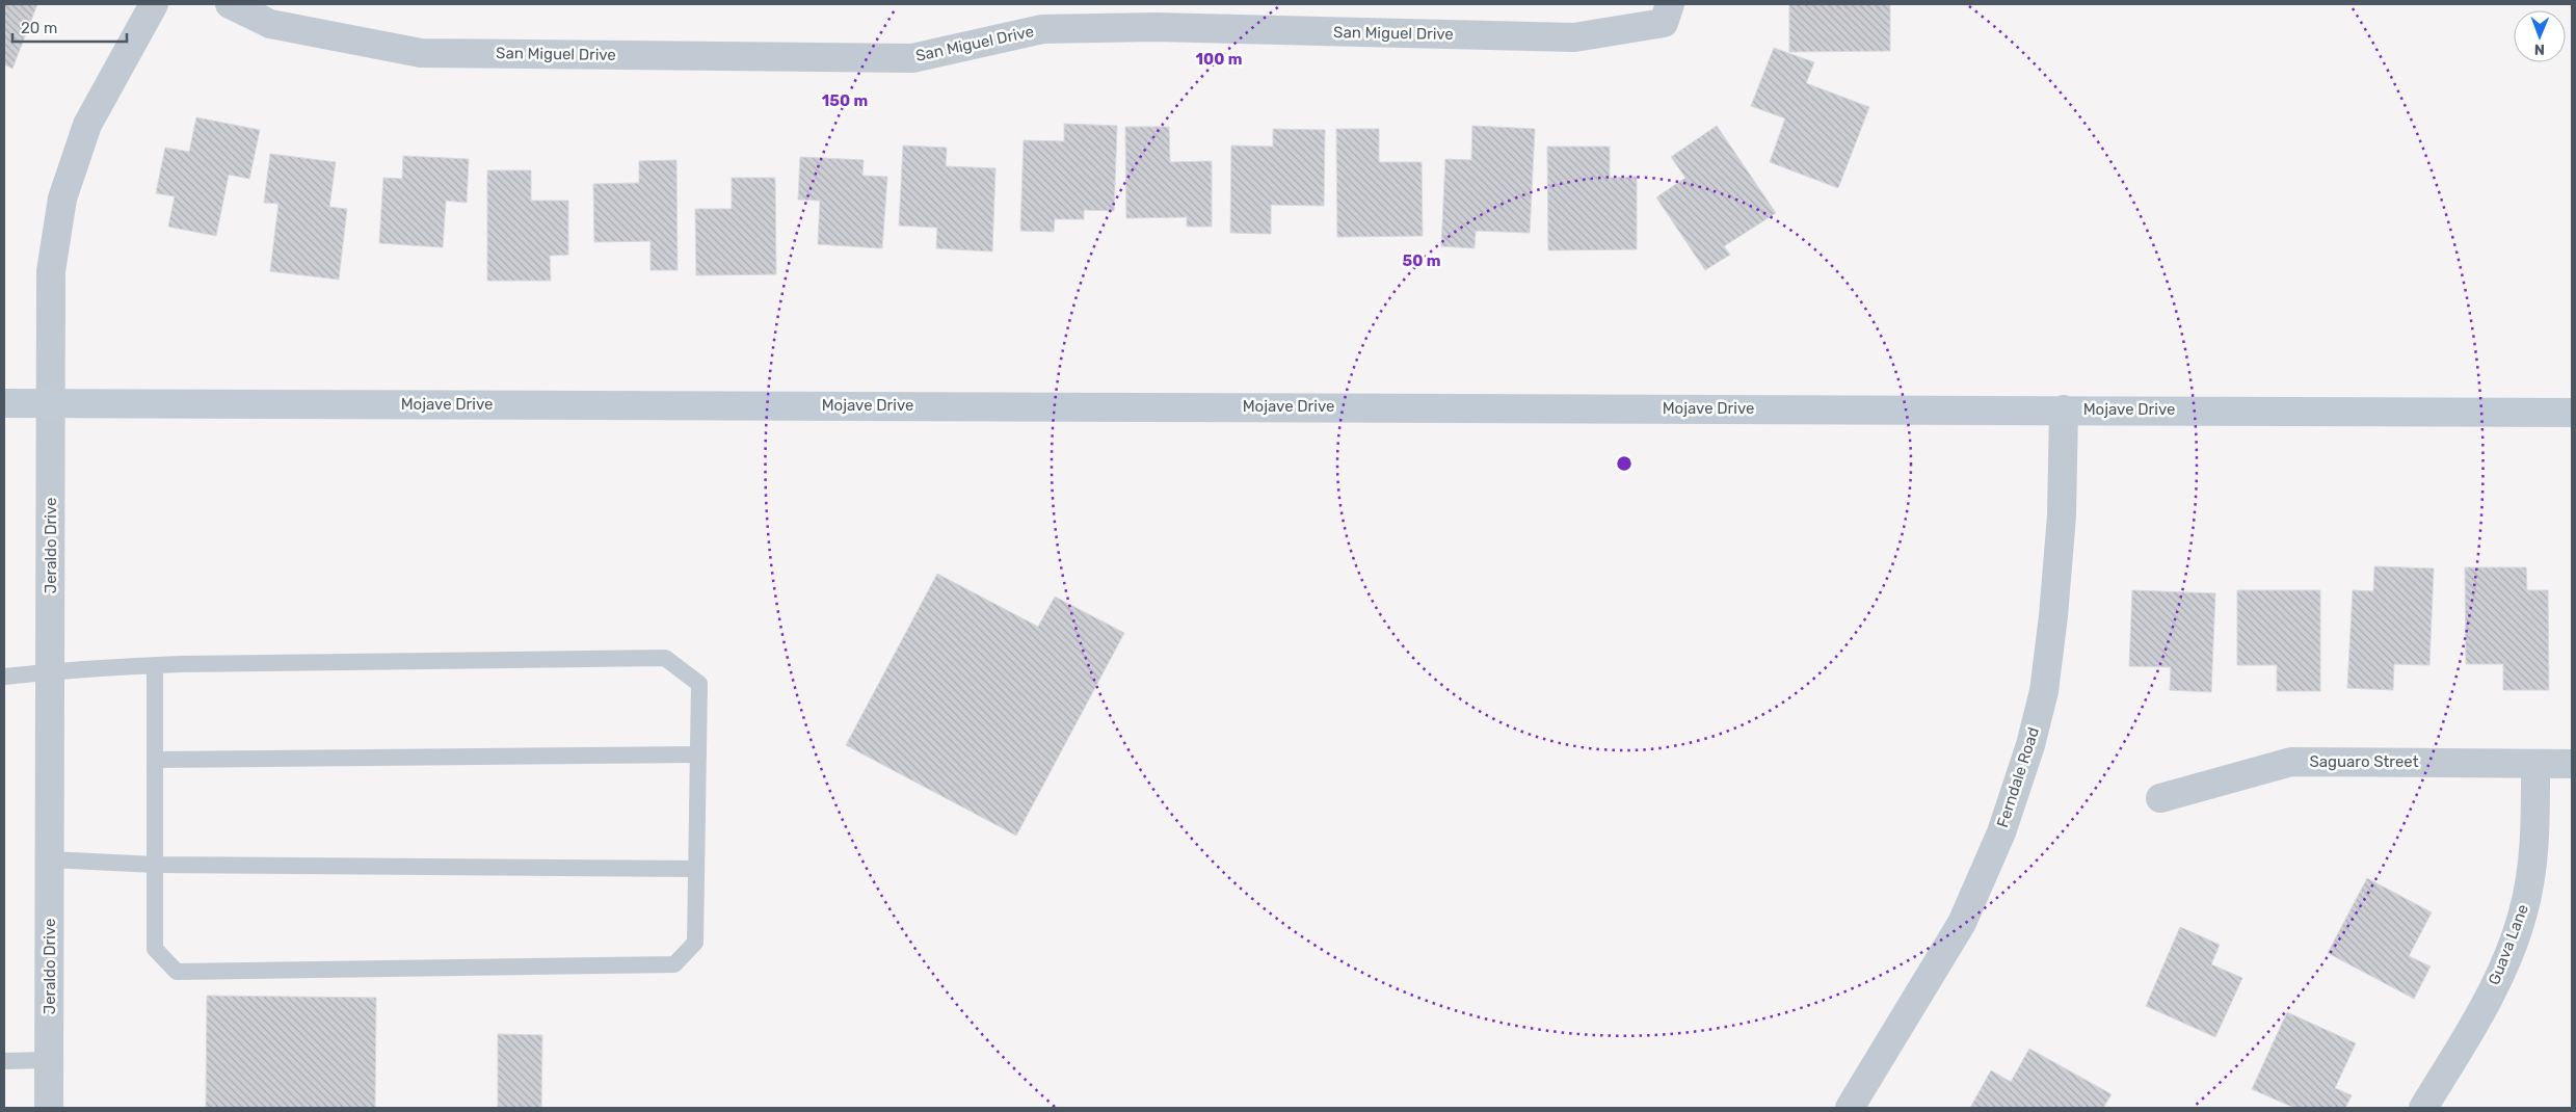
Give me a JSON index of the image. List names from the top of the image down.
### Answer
{
  "streets": {
    "main road": ["Mojave Drive"],
    "street": [
      "San Miguel Drive",
      "Jeraldo Drive",
      "Saguaro Street",
      "Ferndale Road",
      "Guava Lane"
    ]
  },
  "crossings": [
    ["Mojave Drive", "Jeraldo Drive"],
    ["Mojave Drive", "Ferndale Road"],
    ["Saguaro Street", "Guava Lane"]
  ],
  "scale_bar": "20 m",
  "north": "bottom",
  "rings": ["100 m", "150 m", "50 m"]
}
